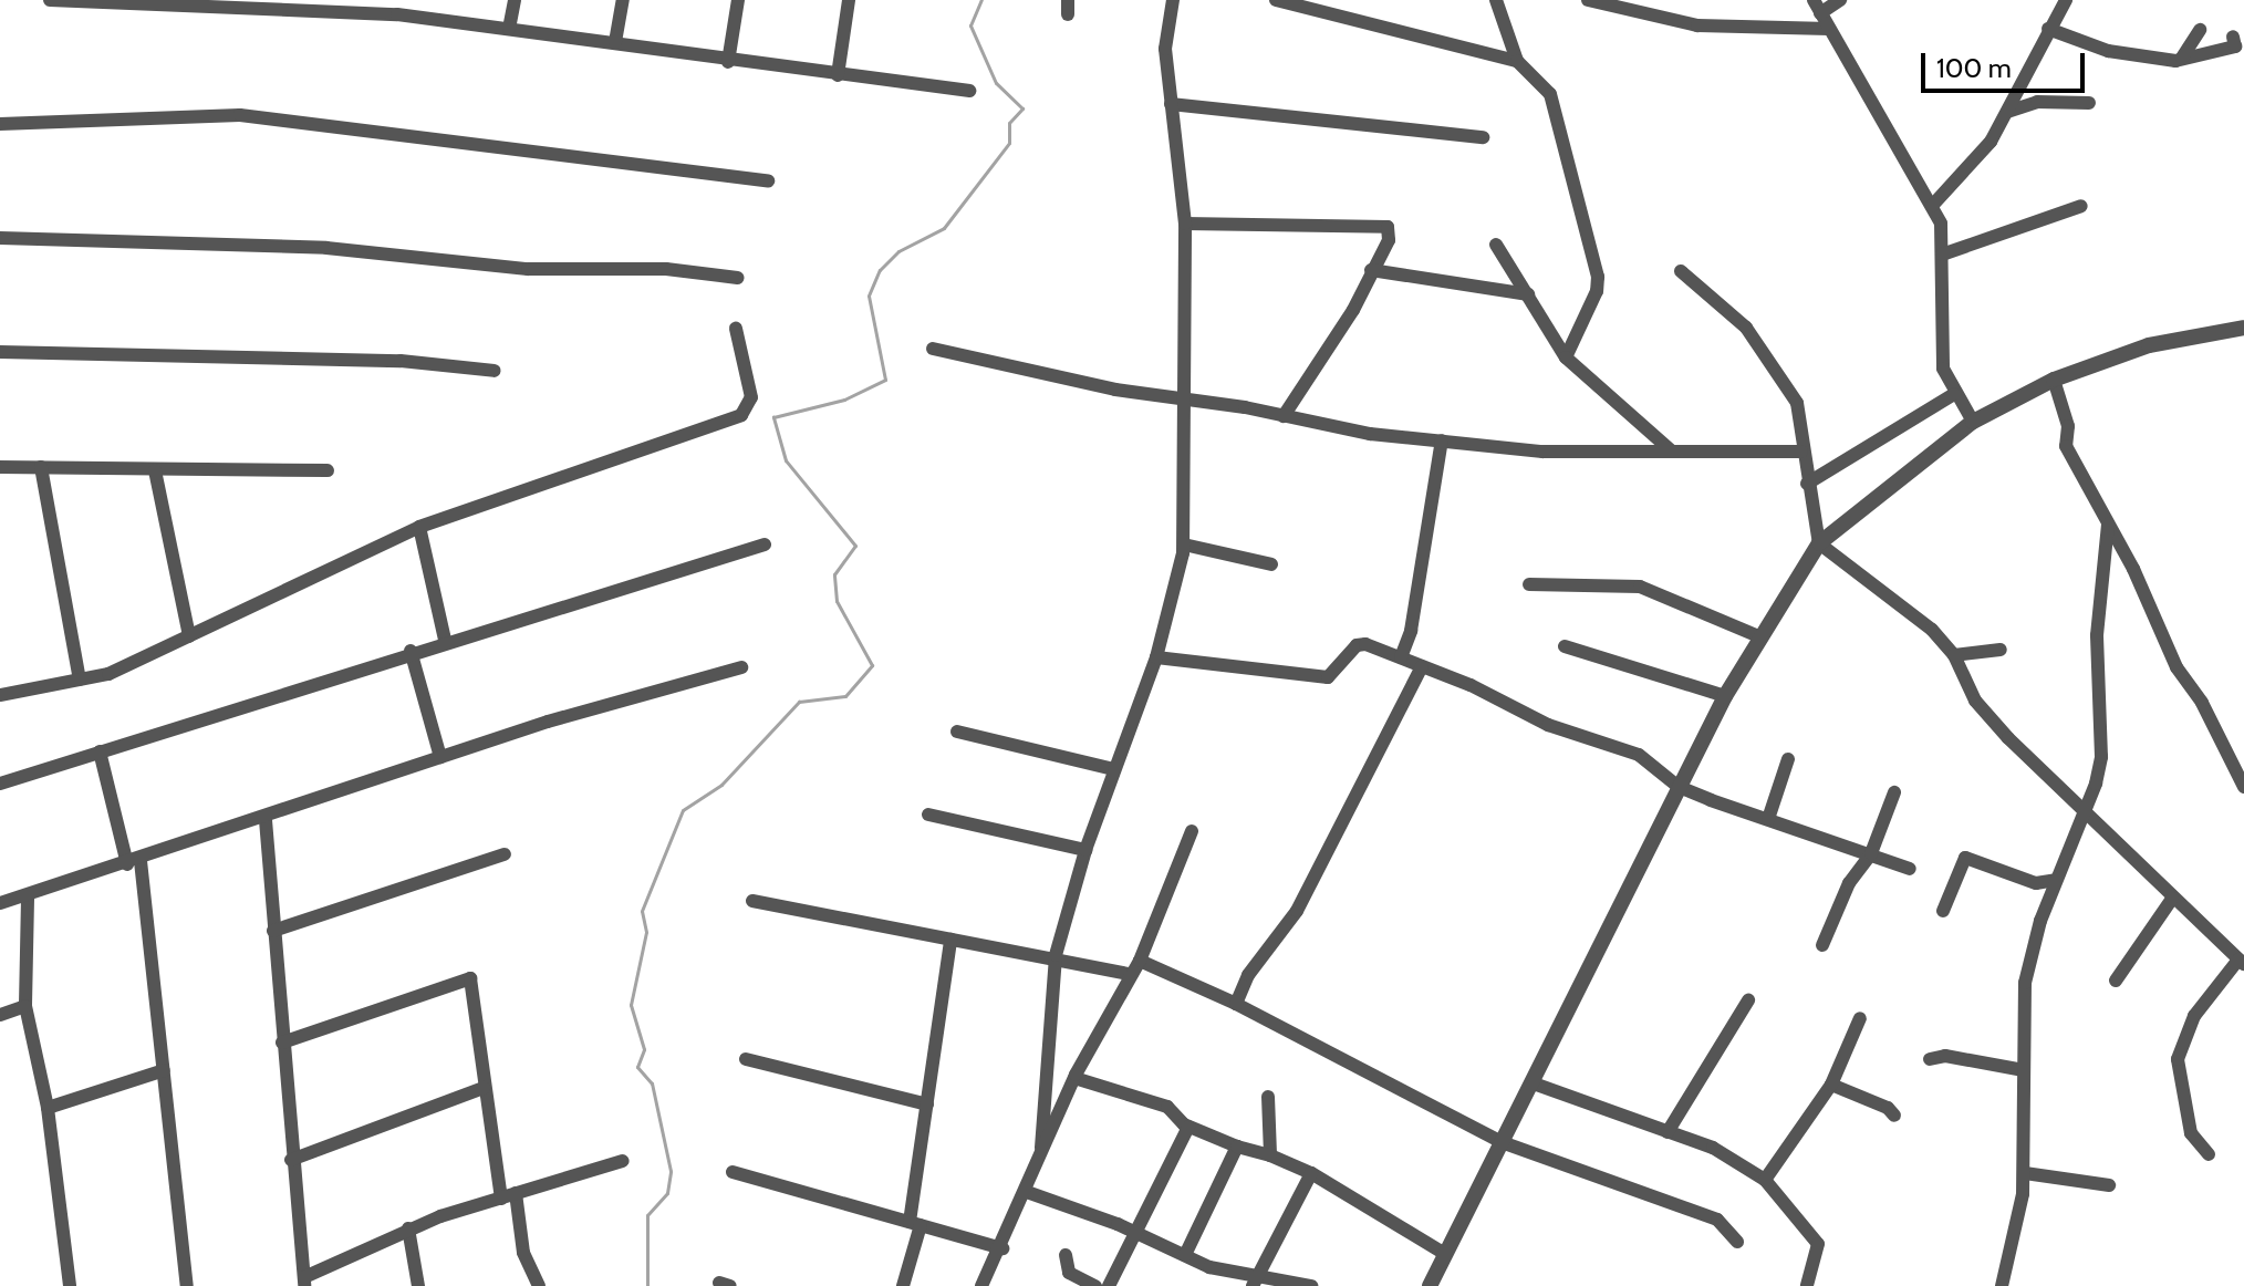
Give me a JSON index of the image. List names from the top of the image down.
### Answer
{
  "scale_bar": "100 m"
}
